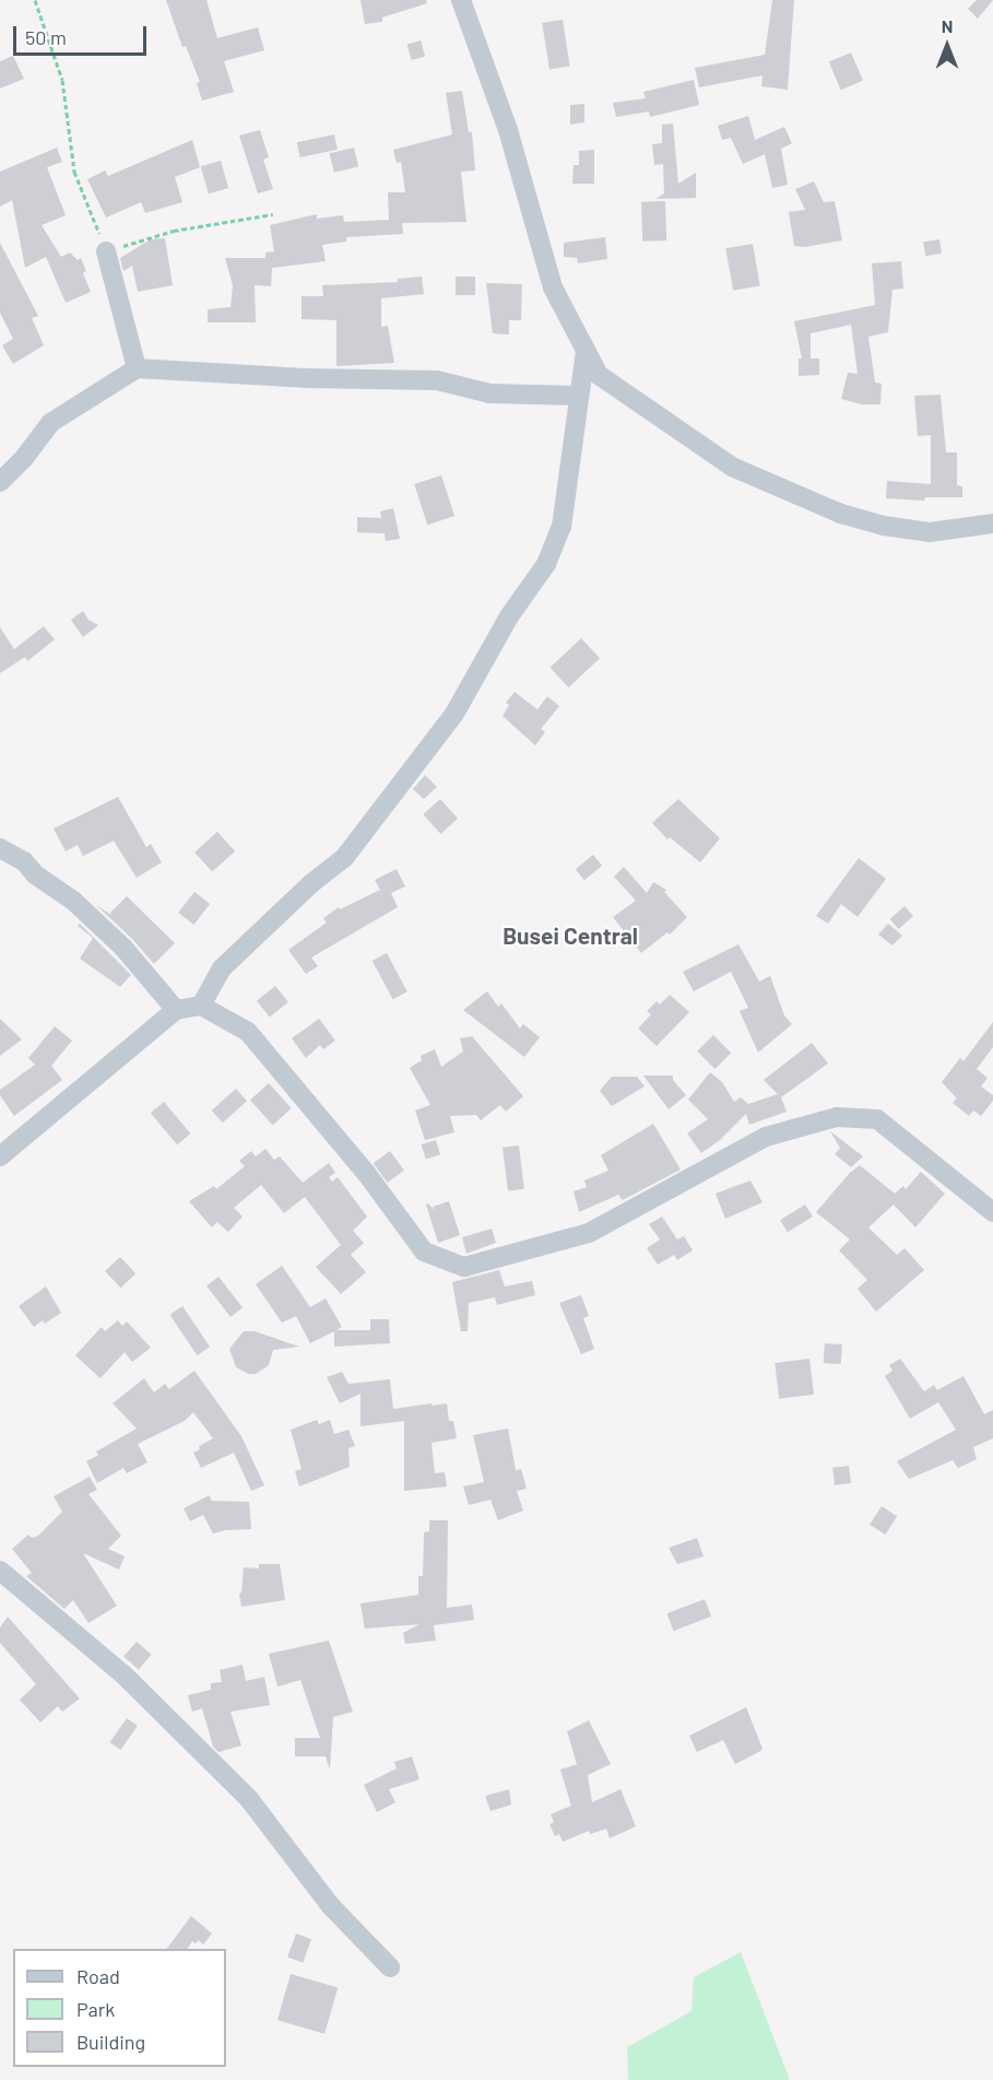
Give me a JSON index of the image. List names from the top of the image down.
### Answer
{
  "districts": ["Busei Central"],
  "legend": ["Road", "Park", "Building"],
  "scale_bar": "50 m",
  "north": "top"
}
